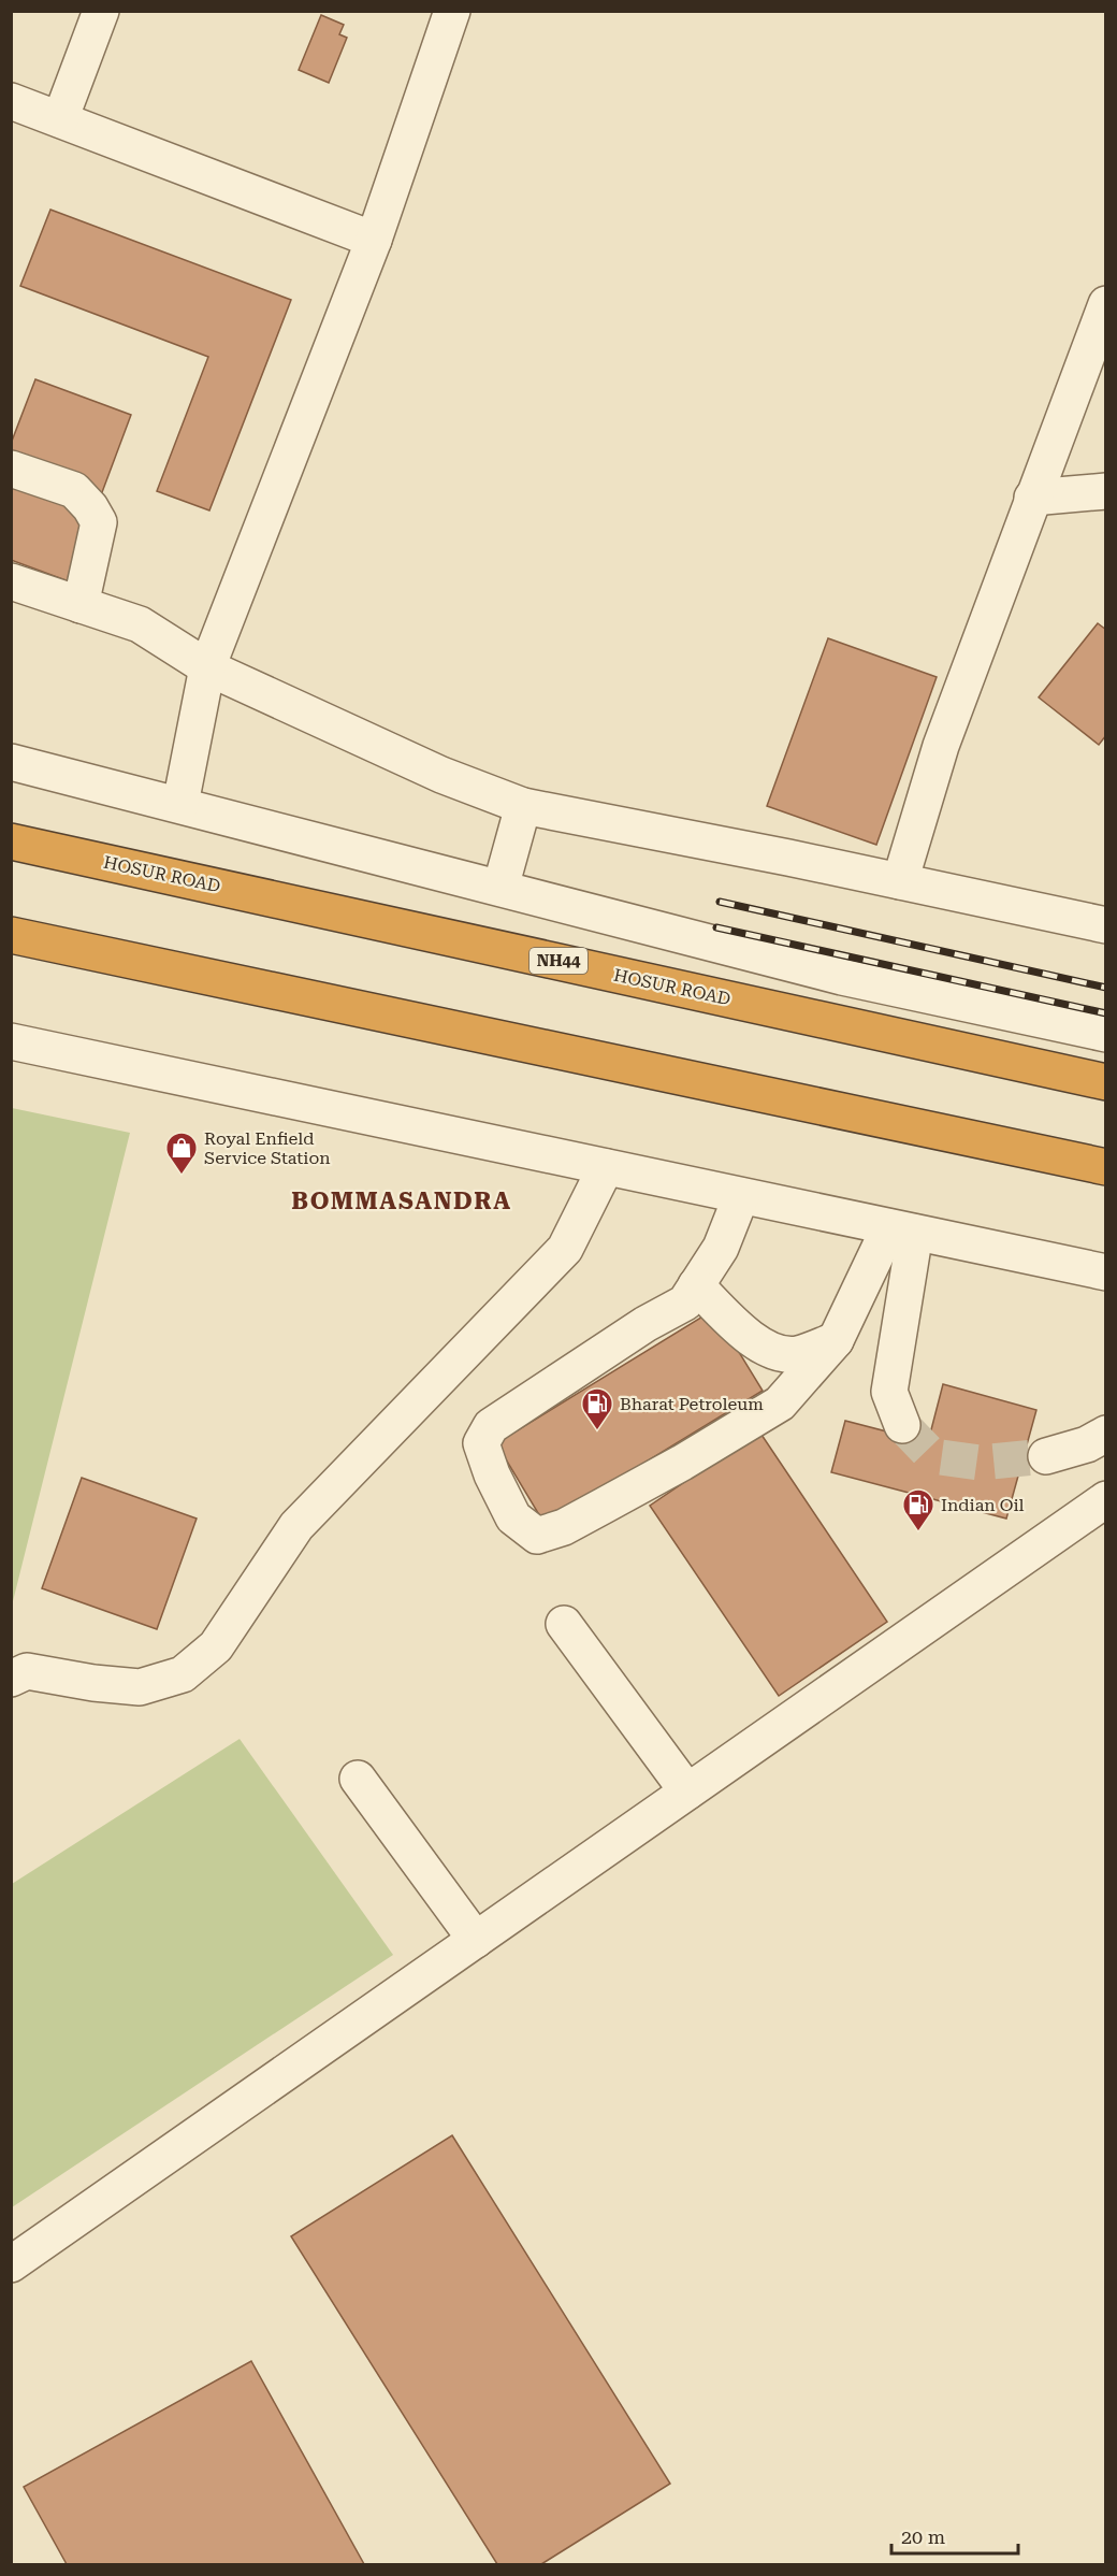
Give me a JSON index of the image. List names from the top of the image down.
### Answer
{
  "streets": {
    "highway": ["HOSUR ROAD", "NH44"]
  },
  "districts": ["BOMMASANDRA"],
  "places": {
    "shop": ["Royal Enfield Service Station"],
    "fuel station": ["Bharat Petroleum", "Indian Oil"]
  },
  "scale_bar": "20 m"
}
